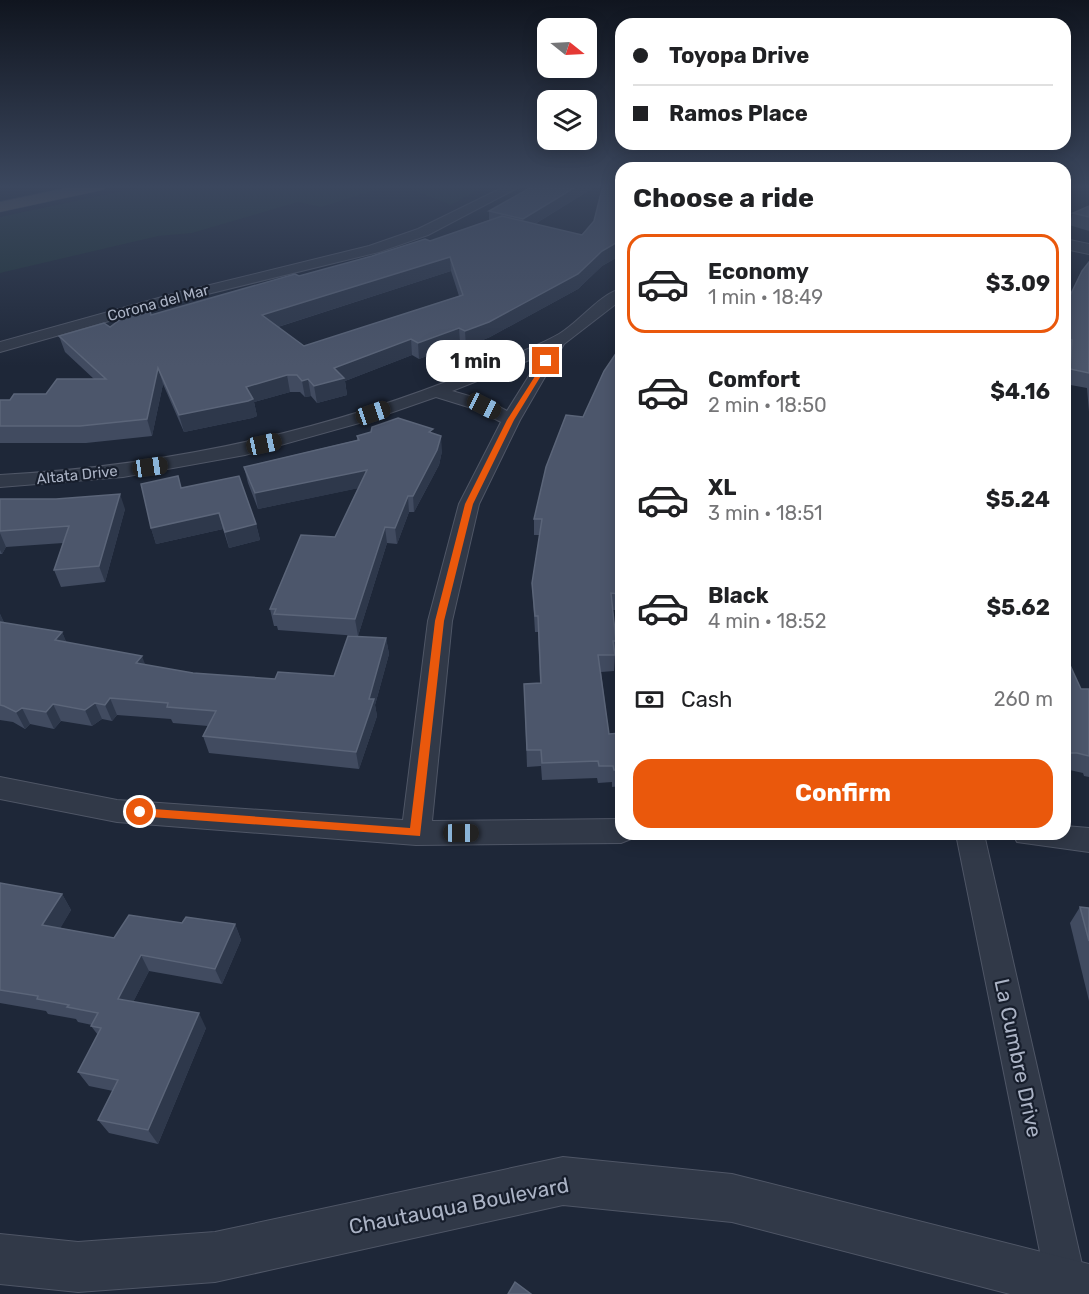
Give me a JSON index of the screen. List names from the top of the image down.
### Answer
{
  "streets": {
    "street": [
      "Corona del Mar",
      "Altata Drive",
      "La Cumbre Drive",
      "Chautauqua Boulevard"
    ]
  },
  "crossings": [
    ["La Cumbre Drive", "Chautauqua Boulevard"]
  ],
  "north": "right",
  "page": {
    "banner": ["Toyopa Drive", "Ramos Place"],
    "heading": "Choose a ride",
    "list": [
      {
        "name": "Economy",
        "note": "1 min · 18:49",
        "value": "$3.09"
      },
      {
        "name": "Comfort",
        "note": "2 min · 18:50",
        "value": "$4.16"
      },
      {
        "name": "XL",
        "note": "3 min · 18:51",
        "value": "$5.24"
      },
      {
        "name": "Black",
        "note": "4 min · 18:52",
        "value": "$5.62"
      }
    ],
    "bubble": "1 min",
    "pay": ["Cash", "260 m"],
    "buttons": "Confirm"
  }
}
